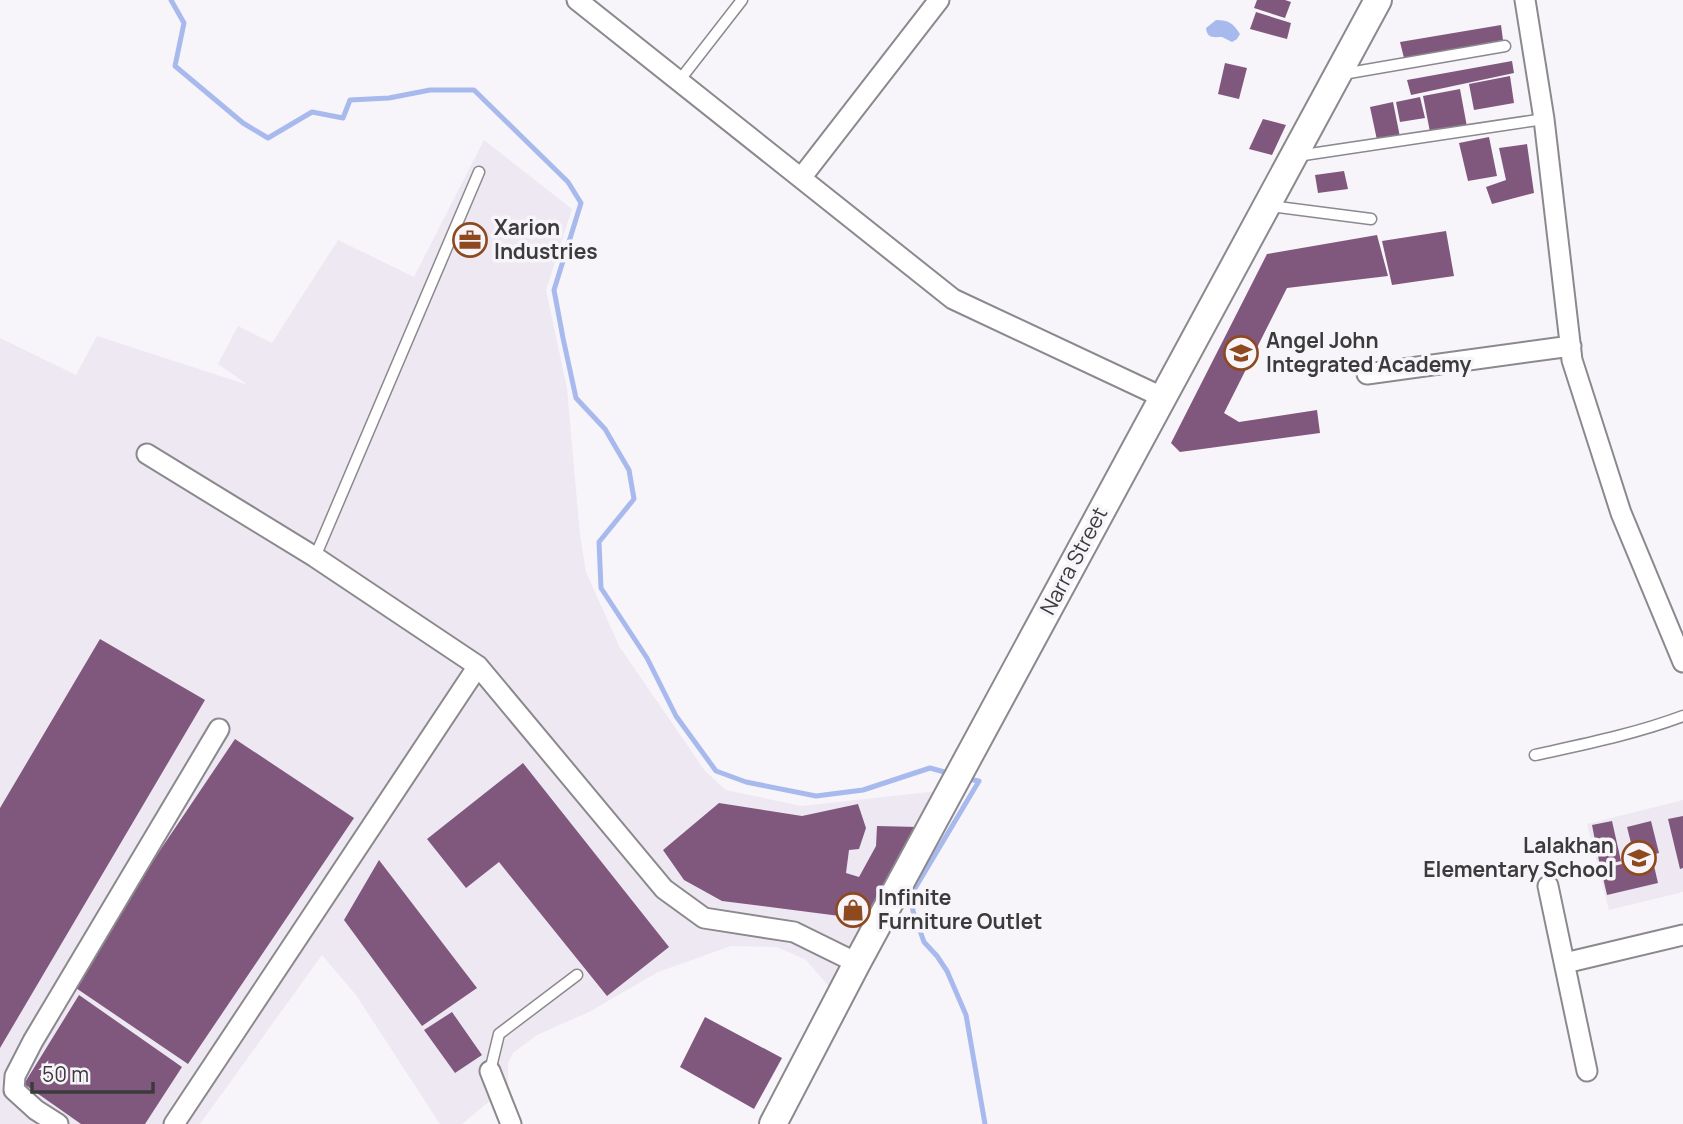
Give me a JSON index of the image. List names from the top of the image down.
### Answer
{
  "streets": {
    "main road": ["Narra Street"]
  },
  "places": {
    "office": ["Xarion Industries"],
    "school or university": ["Angel John Integrated Academy", "Lalakhan Elementary School"],
    "shop": ["Infinite Furniture Outlet"]
  },
  "scale_bar": "50 m"
}
